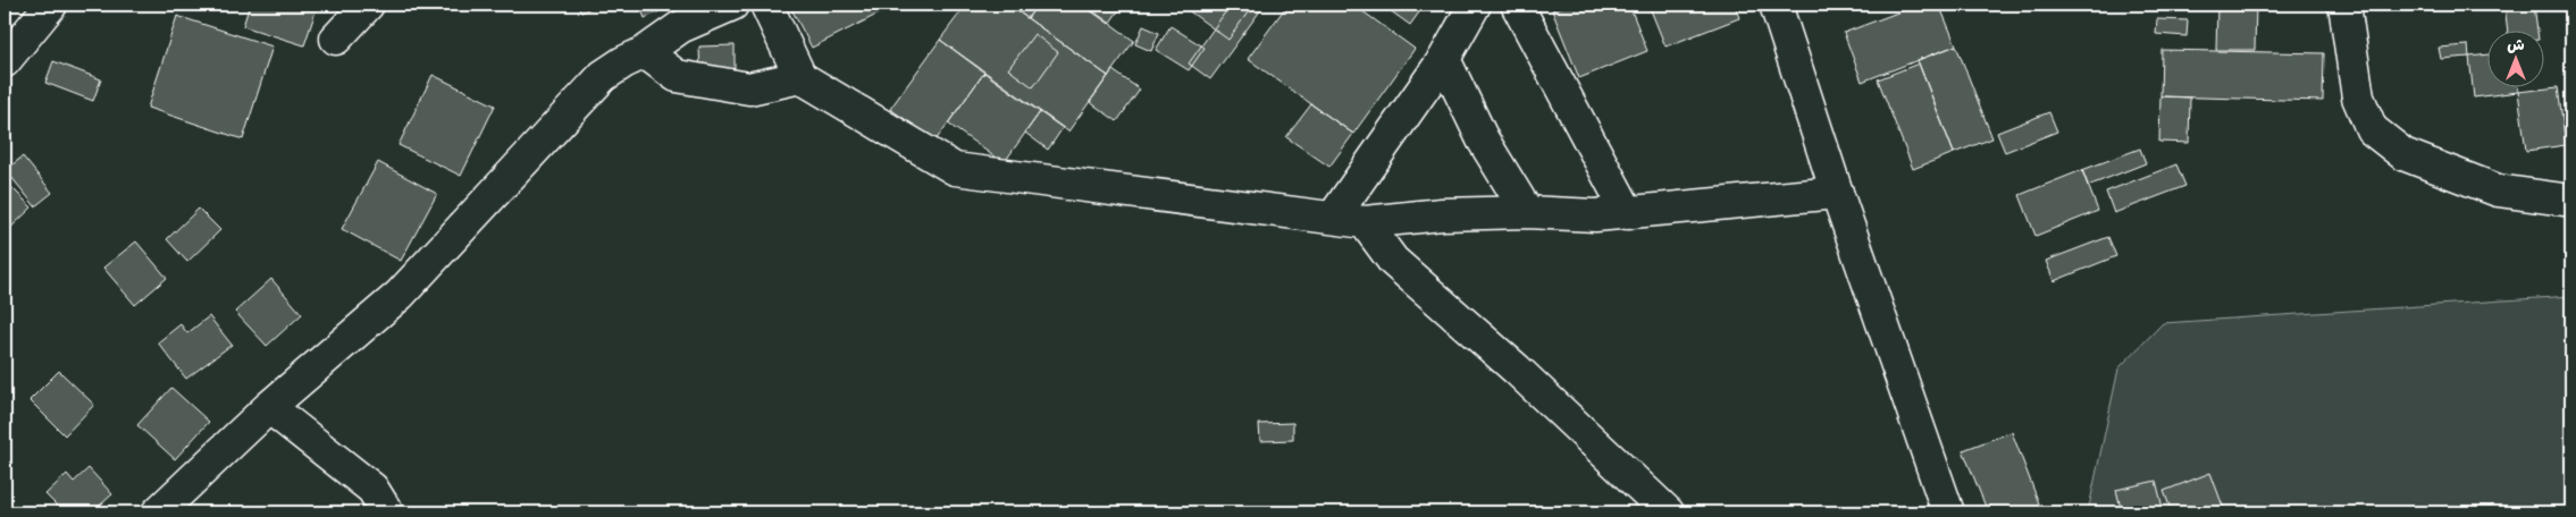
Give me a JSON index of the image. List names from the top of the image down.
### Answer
{
  "north": "top"
}
